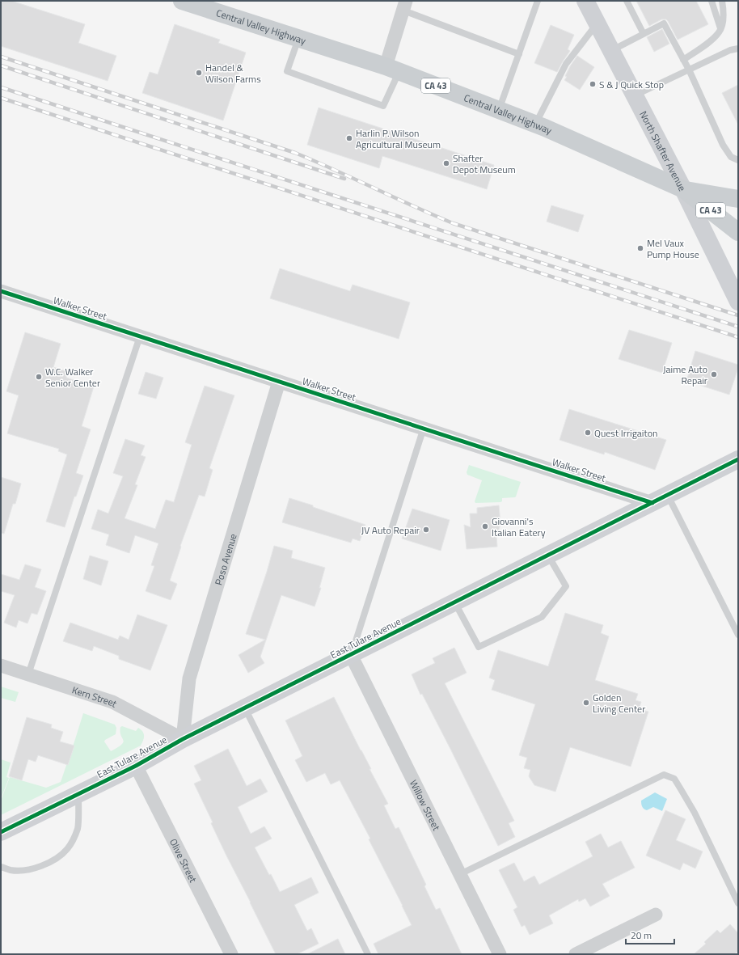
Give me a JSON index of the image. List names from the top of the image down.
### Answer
{
  "streets": {
    "main road": ["Central Valley Highway", "CA 43"],
    "street": [
      "North Shafter Avenue",
      "Walker Street",
      "Poso Avenue",
      "East Tulare Avenue",
      "Kern Street",
      "Willow Street",
      "Olive Street"
    ]
  },
  "crossings": [
    ["Central Valley Highway", "North Shafter Avenue"],
    ["Walker Street", "Poso Avenue"],
    ["Walker Street", "East Tulare Avenue"],
    ["Poso Avenue", "East Tulare Avenue"],
    ["Poso Avenue", "Kern Street"],
    ["East Tulare Avenue", "Kern Street"],
    ["East Tulare Avenue", "Willow Street"],
    ["East Tulare Avenue", "Olive Street"]
  ],
  "places": [
    "Handel & Wilson Farms",
    "S & J Quick Stop",
    "Harlin P. Wilson Agricultural Museum",
    "Shafter Depot Museum",
    "Mel Vaux Pump House",
    "Jaime Auto Repair",
    "W.C. Walker Senior Center",
    "Quest Irrigaiton",
    "Giovanni's Italian Eatery",
    "JV Auto Repair",
    "Golden Living Center"
  ],
  "scale_bar": "20 m"
}
